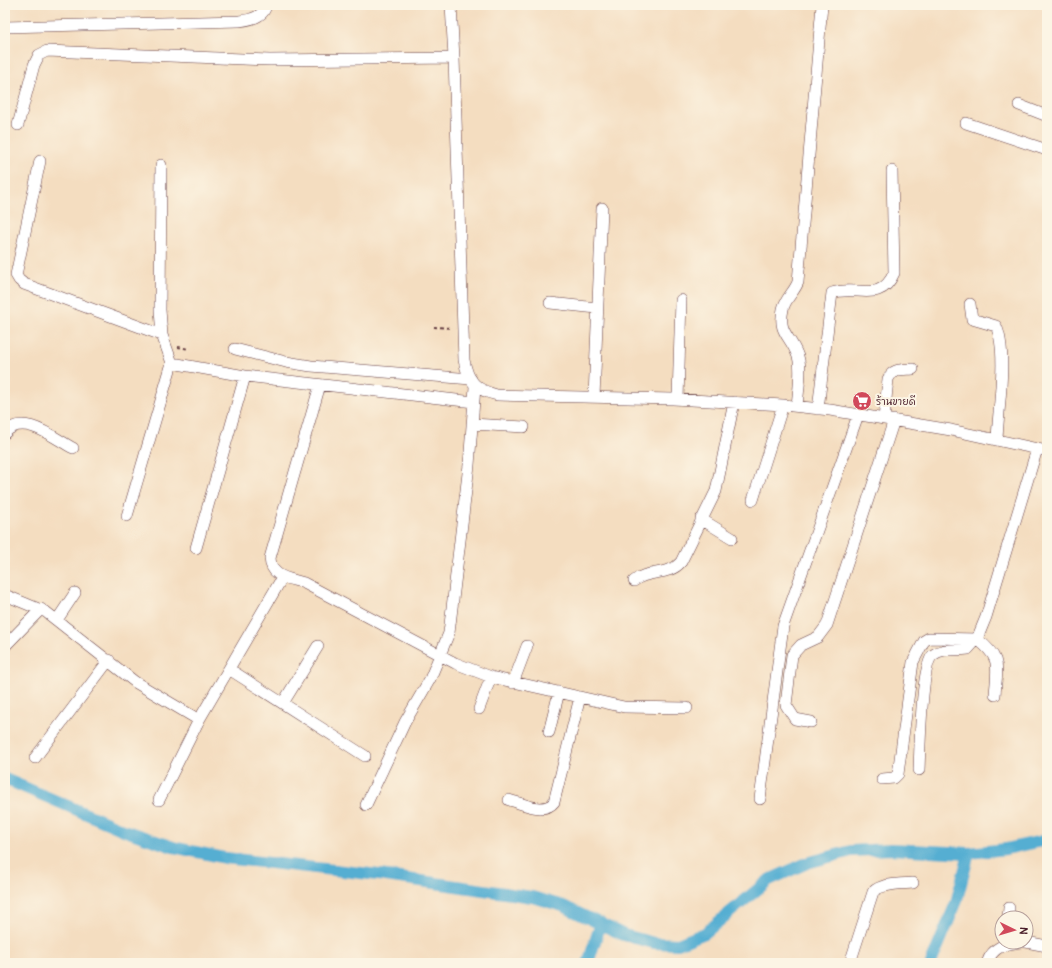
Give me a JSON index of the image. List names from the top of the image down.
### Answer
{
  "places": {
    "supermarket": ["ร้านขายดี"]
  },
  "north": "right"
}
